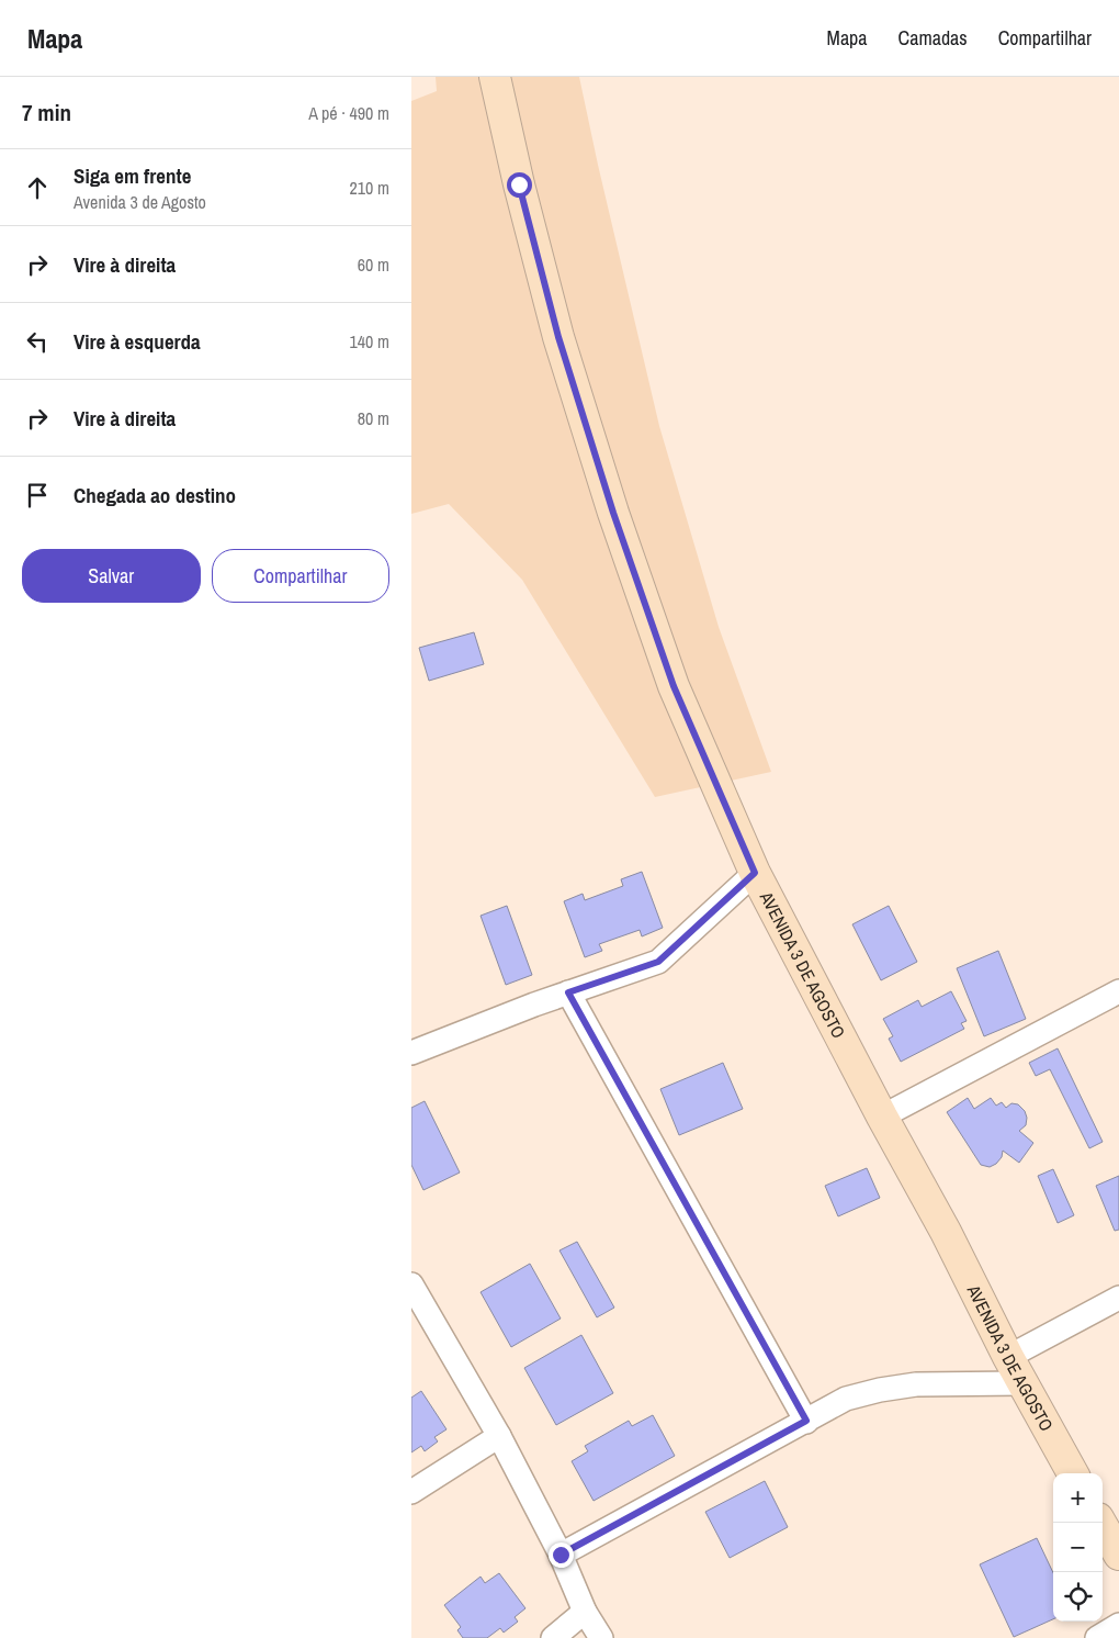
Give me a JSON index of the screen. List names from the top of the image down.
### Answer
{
  "streets": {
    "street": ["AVENIDA 3 DE AGOSTO"]
  },
  "page": {
    "header": "Mapa",
    "nav": ["Mapa", "Camadas", "Compartilhar"],
    "heading": ["7 min", "A pé · 490 m"],
    "list": [
      ["Siga em frente", "Avenida 3 de Agosto", "210 m"],
      ["Vire à direita", "60 m"],
      ["Vire à esquerda", "140 m"],
      ["Vire à direita", "80 m"],
      "Chegada ao destino"
    ],
    "buttons": ["Salvar", "Compartilhar"],
    "map_buttons": ["+", "−"]
  }
}
